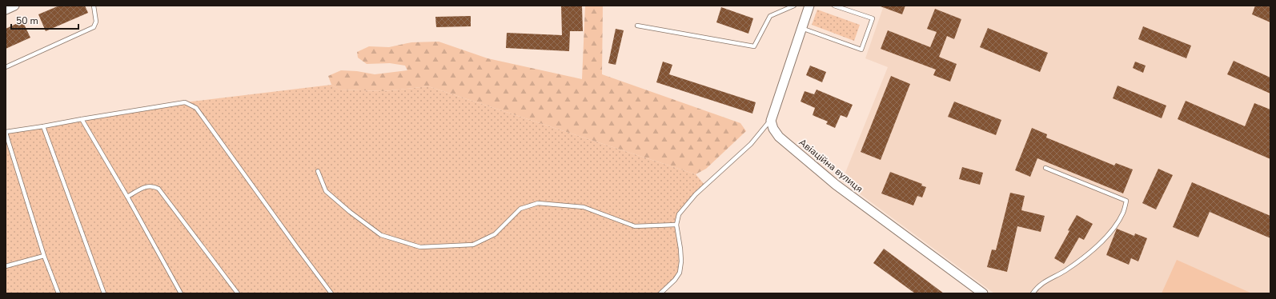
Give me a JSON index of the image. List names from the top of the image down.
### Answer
{
  "streets": {
    "street": ["Авіаційна вулиця"]
  },
  "scale_bar": "50 m"
}
